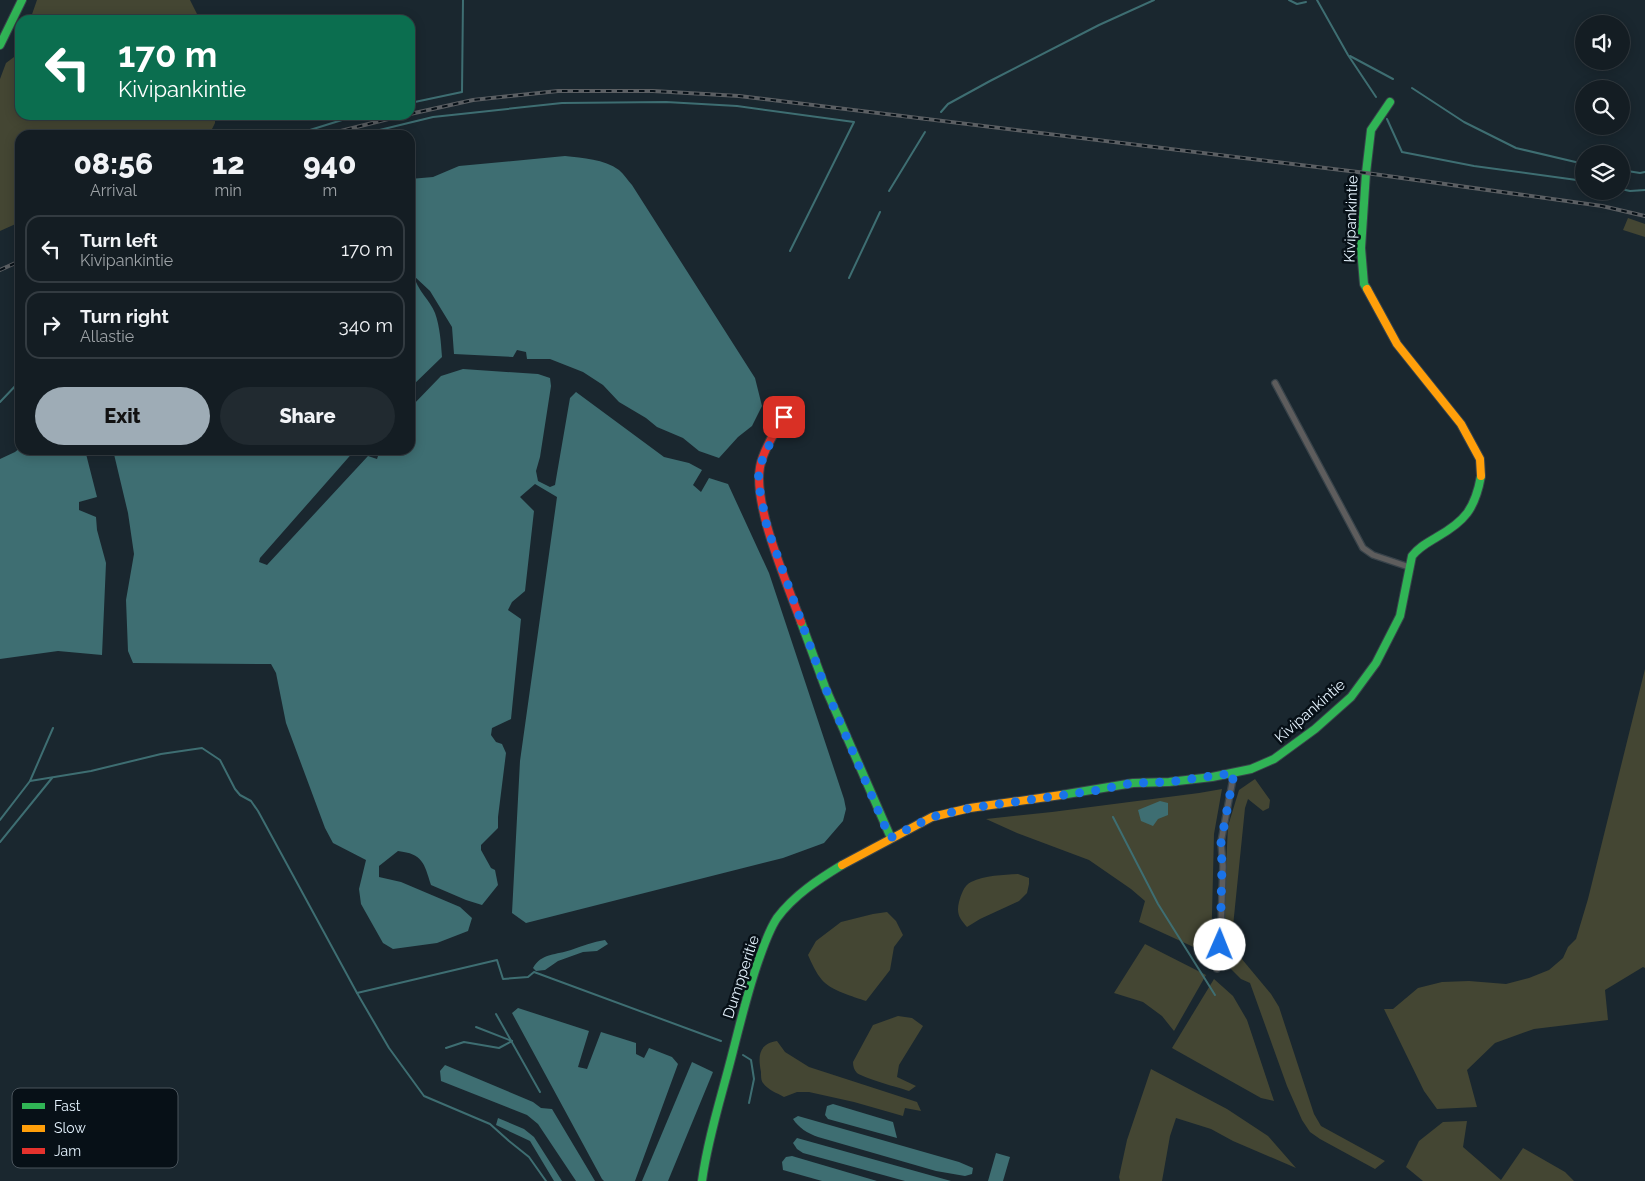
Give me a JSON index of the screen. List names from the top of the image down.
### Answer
{
  "streets": {
    "street": ["Kivipankintie", "Dumpperitie"]
  },
  "crossings": [
    ["Kivipankintie", "Dumpperitie"]
  ],
  "legend": ["Fast", "Slow", "Jam"],
  "page": {
    "turn": ["170 m", "Kivipankintie"],
    "eta": [
      "08:56",
      "Arrival",
      "12",
      "min",
      "940",
      "m"
    ],
    "list": [
      {
        "name": "Turn left",
        "note": "Kivipankintie",
        "value": "170 m"
      },
      {
        "name": "Turn right",
        "note": "Allastie",
        "value": "340 m"
      }
    ],
    "buttons": ["Exit", "Share"]
  }
}
